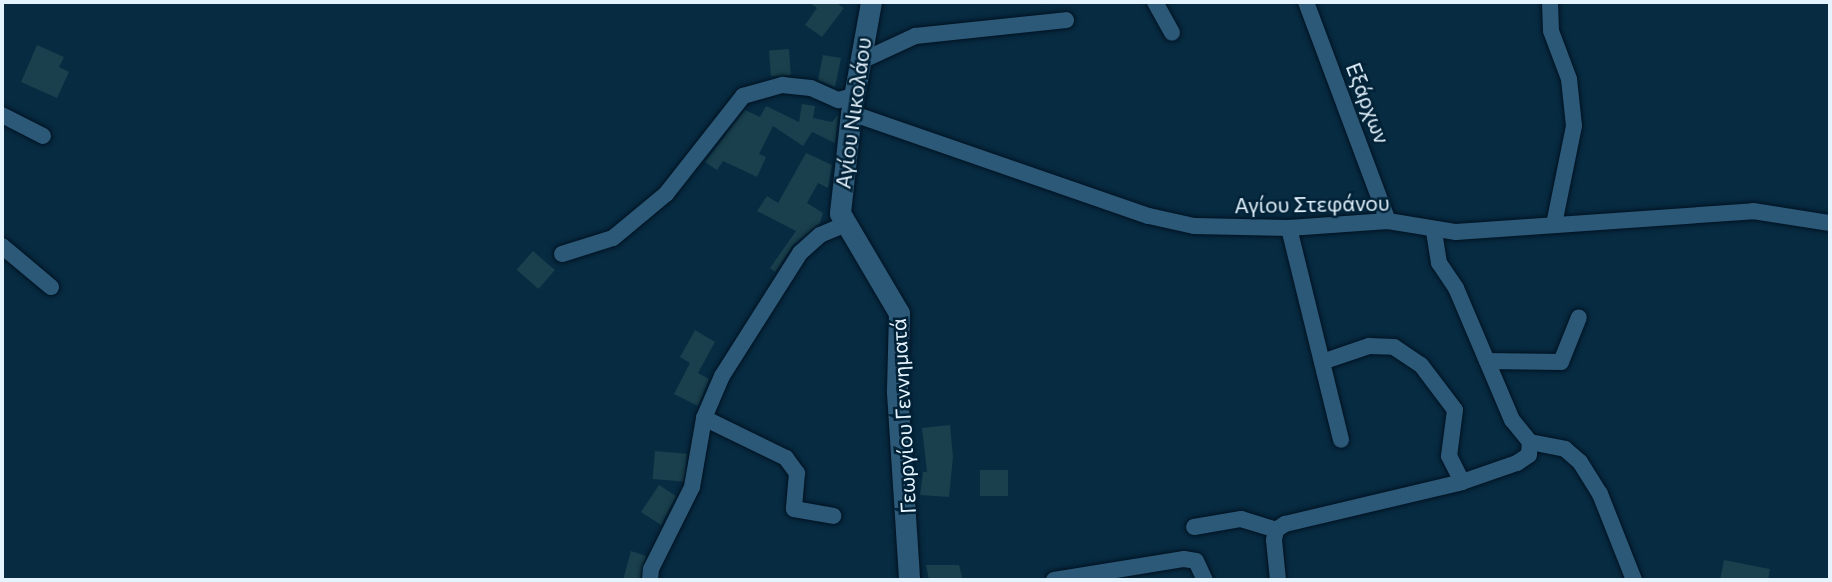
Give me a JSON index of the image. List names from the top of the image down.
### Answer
{
  "streets": {
    "street": [
      "Εξάρχων",
      "Αγίου Νικολάου",
      "Αγίου Στεφάνου",
      "Γεωργίου Γεννηματά"
    ]
  },
  "crossings": [
    ["Εξάρχων", "Αγίου Στεφάνου"],
    ["Αγίου Νικολάου", "Αγίου Στεφάνου"],
    ["Αγίου Νικολάου", "Γεωργίου Γεννηματά"]
  ]
}
